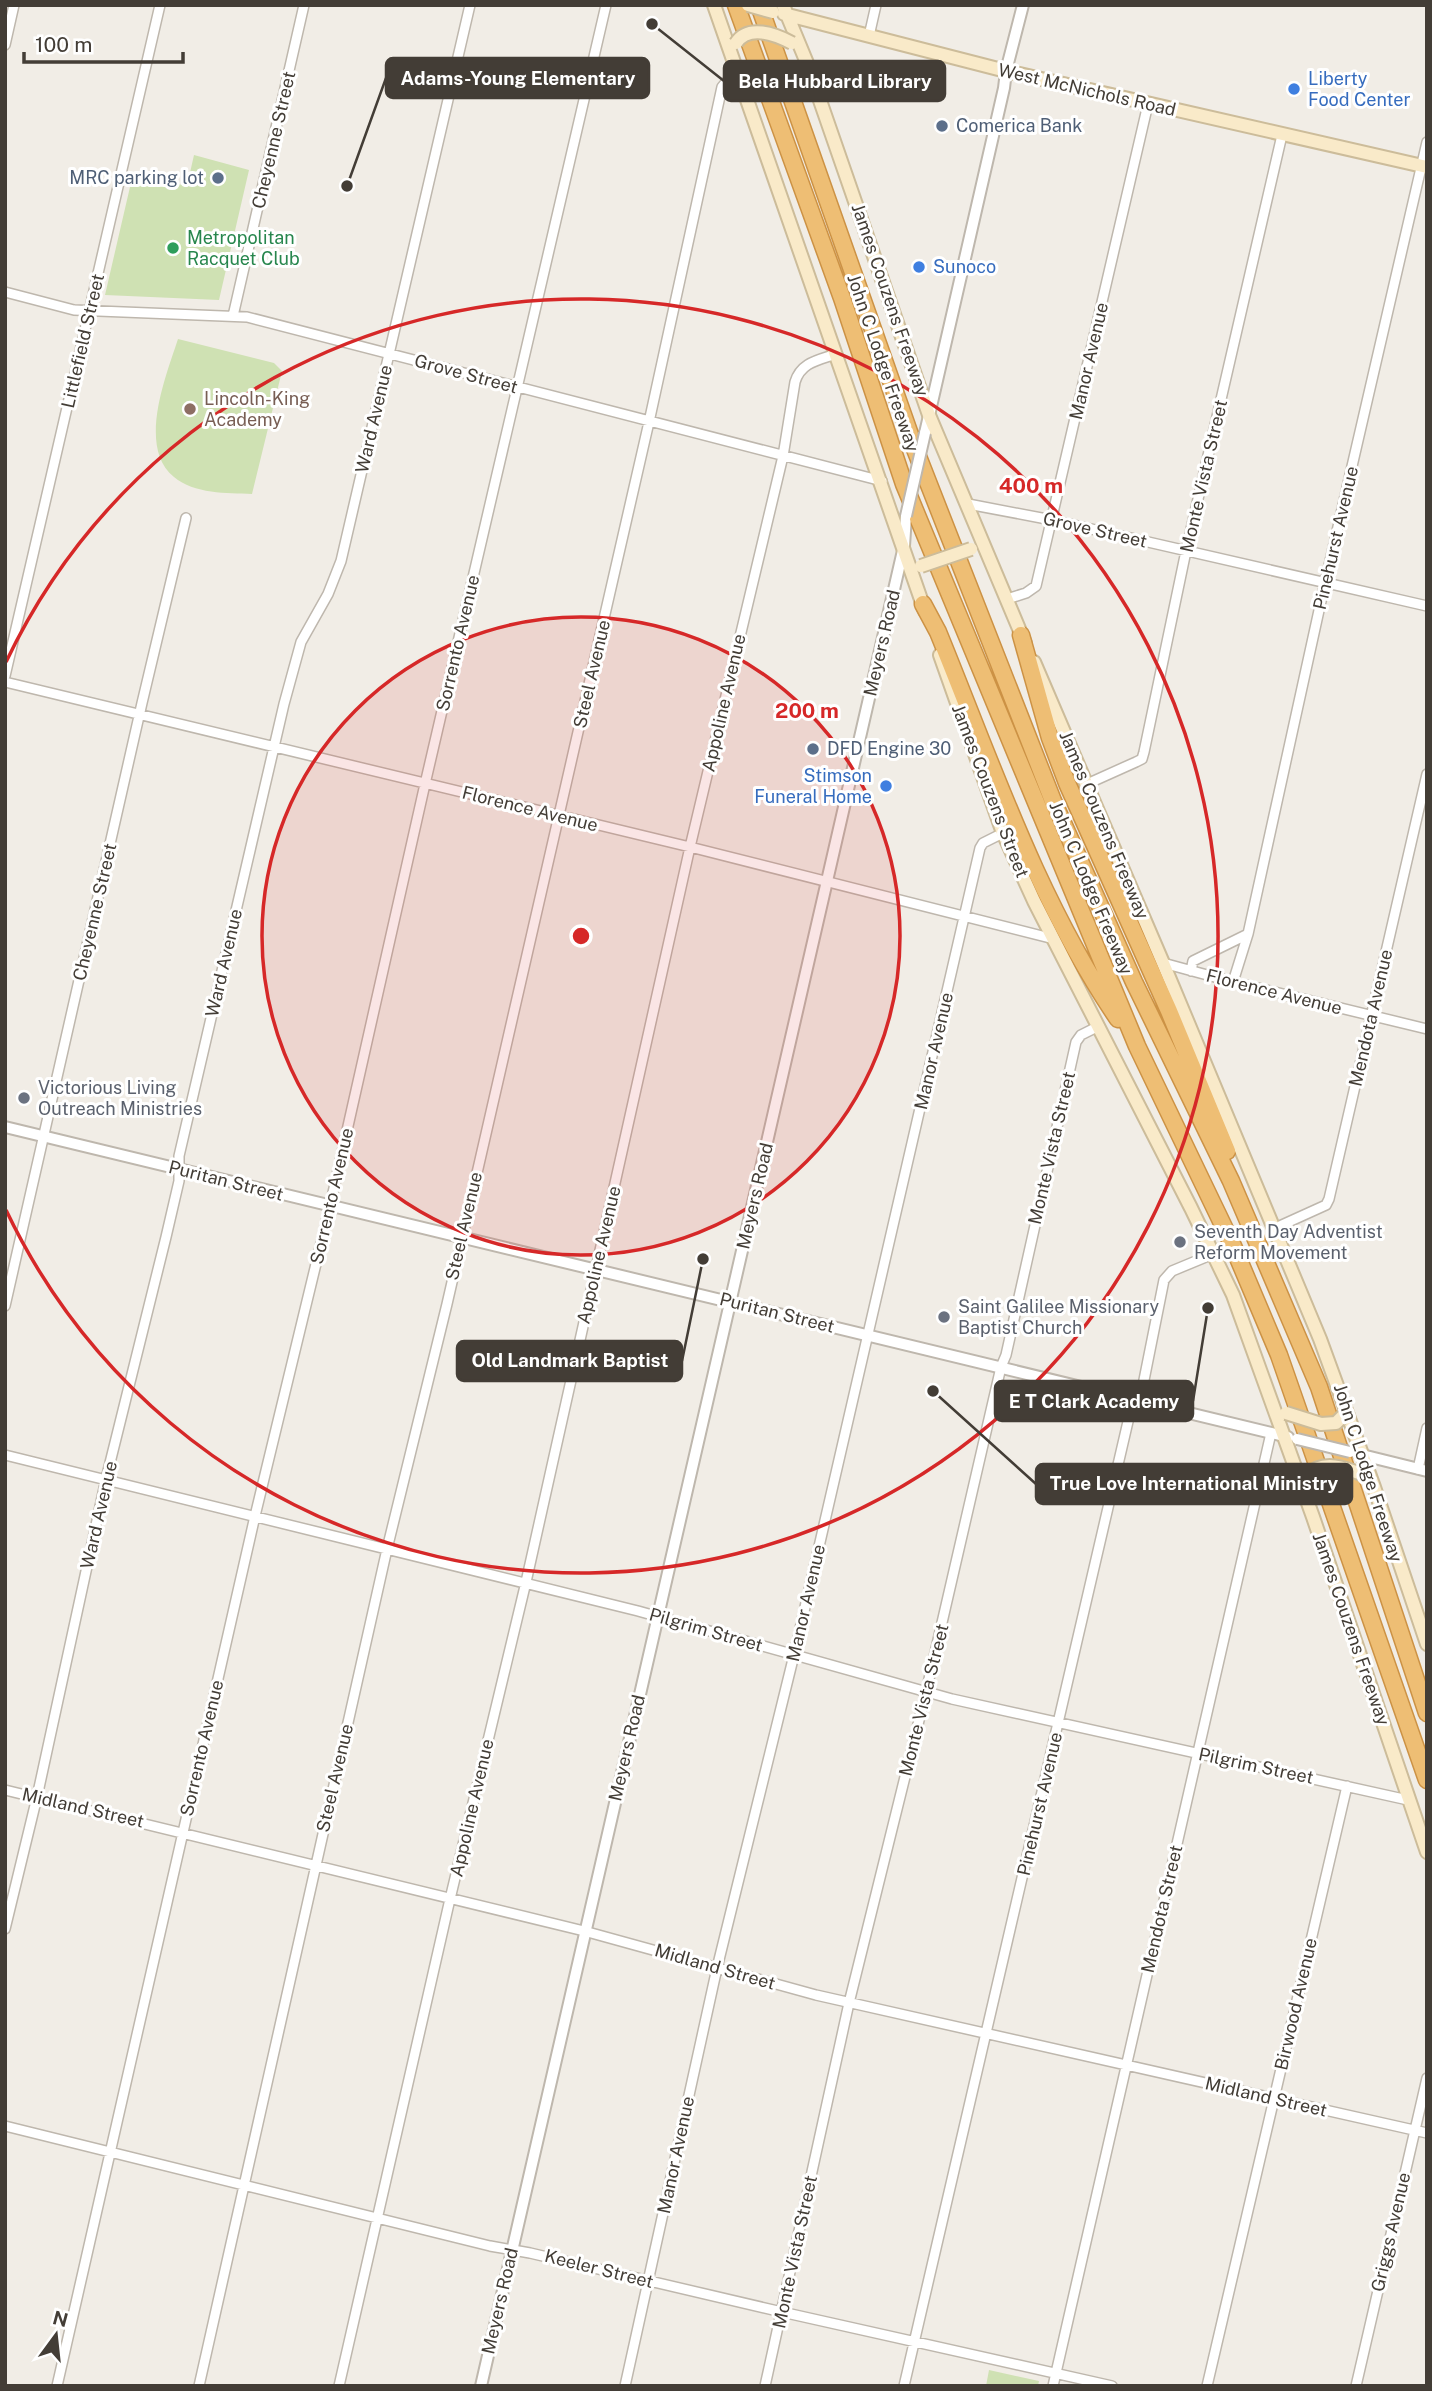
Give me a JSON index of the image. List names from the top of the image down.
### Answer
{
  "streets": {
    "highway": ["John C Lodge Freeway"],
    "main road": ["West McNichols Road", "James Couzens Freeway", "James Couzens Street"],
    "street": [
      "Cheyenne Street",
      "Littlefield Street",
      "Manor Avenue",
      "Grove Street",
      "Ward Avenue",
      "Monte Vista Street",
      "Pinehurst Avenue",
      "Sorrento Avenue",
      "Meyers Road",
      "Steel Avenue",
      "Appoline Avenue",
      "Florence Avenue",
      "Mendota Avenue",
      "Puritan Street",
      "Pilgrim Street",
      "Midland Street",
      "Mendota Street",
      "Birwood Avenue",
      "Griggs Avenue",
      "Keeler Street"
    ]
  },
  "crossings": [
    ["West McNichols Road", "James Couzens Freeway"],
    ["West McNichols Road", "Manor Avenue"],
    ["West McNichols Road", "John C Lodge Freeway"],
    ["West McNichols Road", "Monte Vista Street"],
    ["West McNichols Road", "Pinehurst Avenue"],
    ["West McNichols Road", "Meyers Road"],
    ["Cheyenne Street", "Grove Street"],
    ["Cheyenne Street", "Florence Avenue"],
    ["Cheyenne Street", "Puritan Street"],
    ["James Couzens Freeway", "Manor Avenue"],
    ["James Couzens Freeway", "John C Lodge Freeway"],
    ["James Couzens Freeway", "Grove Street"],
    ["James Couzens Freeway", "Monte Vista Street"],
    ["James Couzens Freeway", "Pinehurst Avenue"],
    ["James Couzens Freeway", "Meyers Road"],
    ["James Couzens Freeway", "James Couzens Street"],
    ["James Couzens Freeway", "Florence Avenue"],
    ["James Couzens Freeway", "Mendota Avenue"],
    ["James Couzens Freeway", "Puritan Street"],
    ["James Couzens Freeway", "Pilgrim Street"],
    ["James Couzens Freeway", "Mendota Street"],
    ["Littlefield Street", "Grove Street"],
    ["Manor Avenue", "Grove Street"],
    ["Manor Avenue", "James Couzens Street"],
    ["Manor Avenue", "Florence Avenue"],
    ["Manor Avenue", "Puritan Street"],
    ["Manor Avenue", "Pilgrim Street"],
    ["Manor Avenue", "Midland Street"],
    ["Manor Avenue", "Keeler Street"],
    ["Grove Street", "Ward Avenue"],
    ["Grove Street", "Monte Vista Street"],
    ["Grove Street", "Pinehurst Avenue"],
    ["Grove Street", "Sorrento Avenue"],
    ["Grove Street", "Steel Avenue"],
    ["Grove Street", "Appoline Avenue"],
    ["Ward Avenue", "Florence Avenue"],
    ["Ward Avenue", "Puritan Street"],
    ["Ward Avenue", "Pilgrim Street"],
    ["Ward Avenue", "Midland Street"],
    ["Monte Vista Street", "James Couzens Street"],
    ["Monte Vista Street", "Puritan Street"],
    ["Monte Vista Street", "Pilgrim Street"],
    ["Monte Vista Street", "Midland Street"],
    ["Monte Vista Street", "Keeler Street"],
    ["Pinehurst Avenue", "Florence Avenue"],
    ["Pinehurst Avenue", "Puritan Street"],
    ["Pinehurst Avenue", "Pilgrim Street"],
    ["Pinehurst Avenue", "Midland Street"],
    ["Pinehurst Avenue", "Keeler Street"],
    ["Sorrento Avenue", "Florence Avenue"],
    ["Sorrento Avenue", "Puritan Street"],
    ["Sorrento Avenue", "Pilgrim Street"],
    ["Sorrento Avenue", "Midland Street"],
    ["Sorrento Avenue", "Keeler Street"],
    ["Meyers Road", "James Couzens Street"],
    ["Meyers Road", "Florence Avenue"],
    ["Meyers Road", "Puritan Street"],
    ["Meyers Road", "Pilgrim Street"],
    ["Meyers Road", "Midland Street"],
    ["Meyers Road", "Keeler Street"],
    ["Steel Avenue", "Florence Avenue"],
    ["Steel Avenue", "Puritan Street"],
    ["Steel Avenue", "Pilgrim Street"],
    ["Steel Avenue", "Midland Street"],
    ["Steel Avenue", "Keeler Street"],
    ["Appoline Avenue", "Florence Avenue"],
    ["Appoline Avenue", "Puritan Street"],
    ["Appoline Avenue", "Pilgrim Street"],
    ["Appoline Avenue", "Midland Street"],
    ["Appoline Avenue", "Keeler Street"],
    ["James Couzens Street", "Florence Avenue"],
    ["Florence Avenue", "Mendota Avenue"],
    ["Puritan Street", "Mendota Street"],
    ["Pilgrim Street", "Mendota Street"],
    ["Pilgrim Street", "Birwood Avenue"],
    ["Midland Street", "Mendota Street"],
    ["Midland Street", "Birwood Avenue"],
    ["Midland Street", "Griggs Avenue"],
    ["Mendota Street", "Keeler Street"]
  ],
  "places": [
    "Bela Hubbard Library",
    "Liberty Food Center",
    "Comerica Bank",
    "MRC parking lot",
    "Adams-Young Elementary",
    "Metropolitan Racquet Club",
    "Sunoco",
    "Lincoln-King Academy",
    "DFD Engine 30",
    "Stimson Funeral Home",
    "Victorious Living Outreach Ministries",
    "Seventh Day Adventist Reform Movement",
    "Old Landmark Baptist",
    "E T Clark Academy",
    "Saint Galilee Missionary Baptist Church",
    "True Love International Ministry"
  ],
  "scale_bar": "100 m",
  "north": "top",
  "rings": ["400 m", "200 m"]
}
